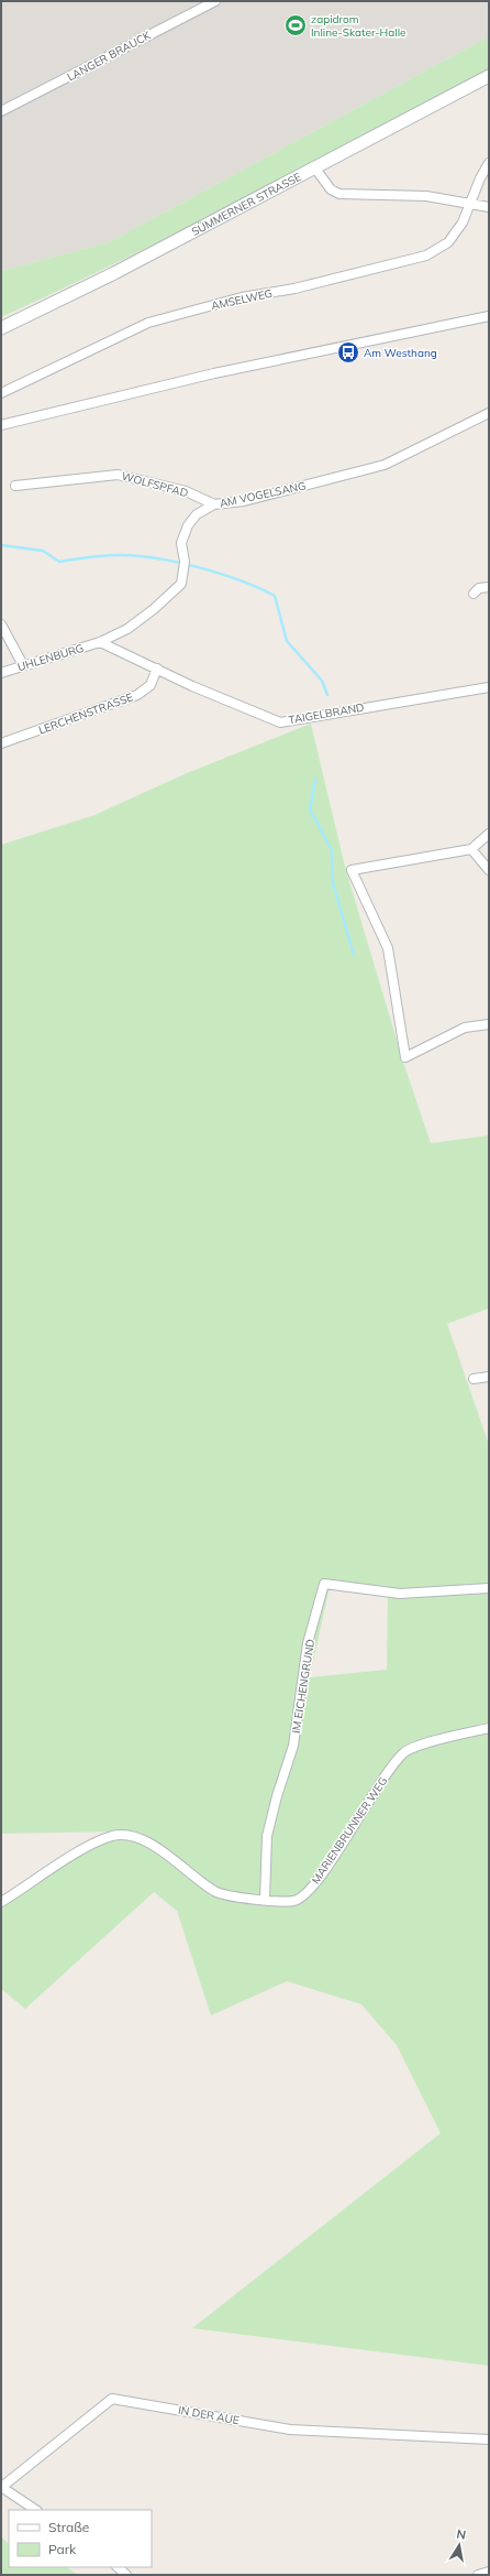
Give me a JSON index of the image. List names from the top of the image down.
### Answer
{
  "streets": {
    "main road": ["SÜMMERNER STRASSE"],
    "street": [
      "LANGER BRAUCK",
      "AMSELWEG",
      "WOLFSPFAD",
      "AM VOGELSANG",
      "UHLENBURG",
      "LERCHENSTRASSE",
      "TAIGELBRAND",
      "IM EICHENGRUND",
      "MARIENBRUNNER WEG",
      "IN DER AUE"
    ]
  },
  "crossings": [
    ["WOLFSPFAD", "AM VOGELSANG"],
    ["AM VOGELSANG", "UHLENBURG"],
    ["AM VOGELSANG", "TAIGELBRAND"],
    ["UHLENBURG", "TAIGELBRAND"],
    ["LERCHENSTRASSE", "TAIGELBRAND"],
    ["IM EICHENGRUND", "MARIENBRUNNER WEG"]
  ],
  "places": {
    "sports": ["zapidrom Inline-Skater-Halle"],
    "bus stop": ["Am Westhang"]
  },
  "legend": ["Straße", "Park"],
  "north": "top"
}
